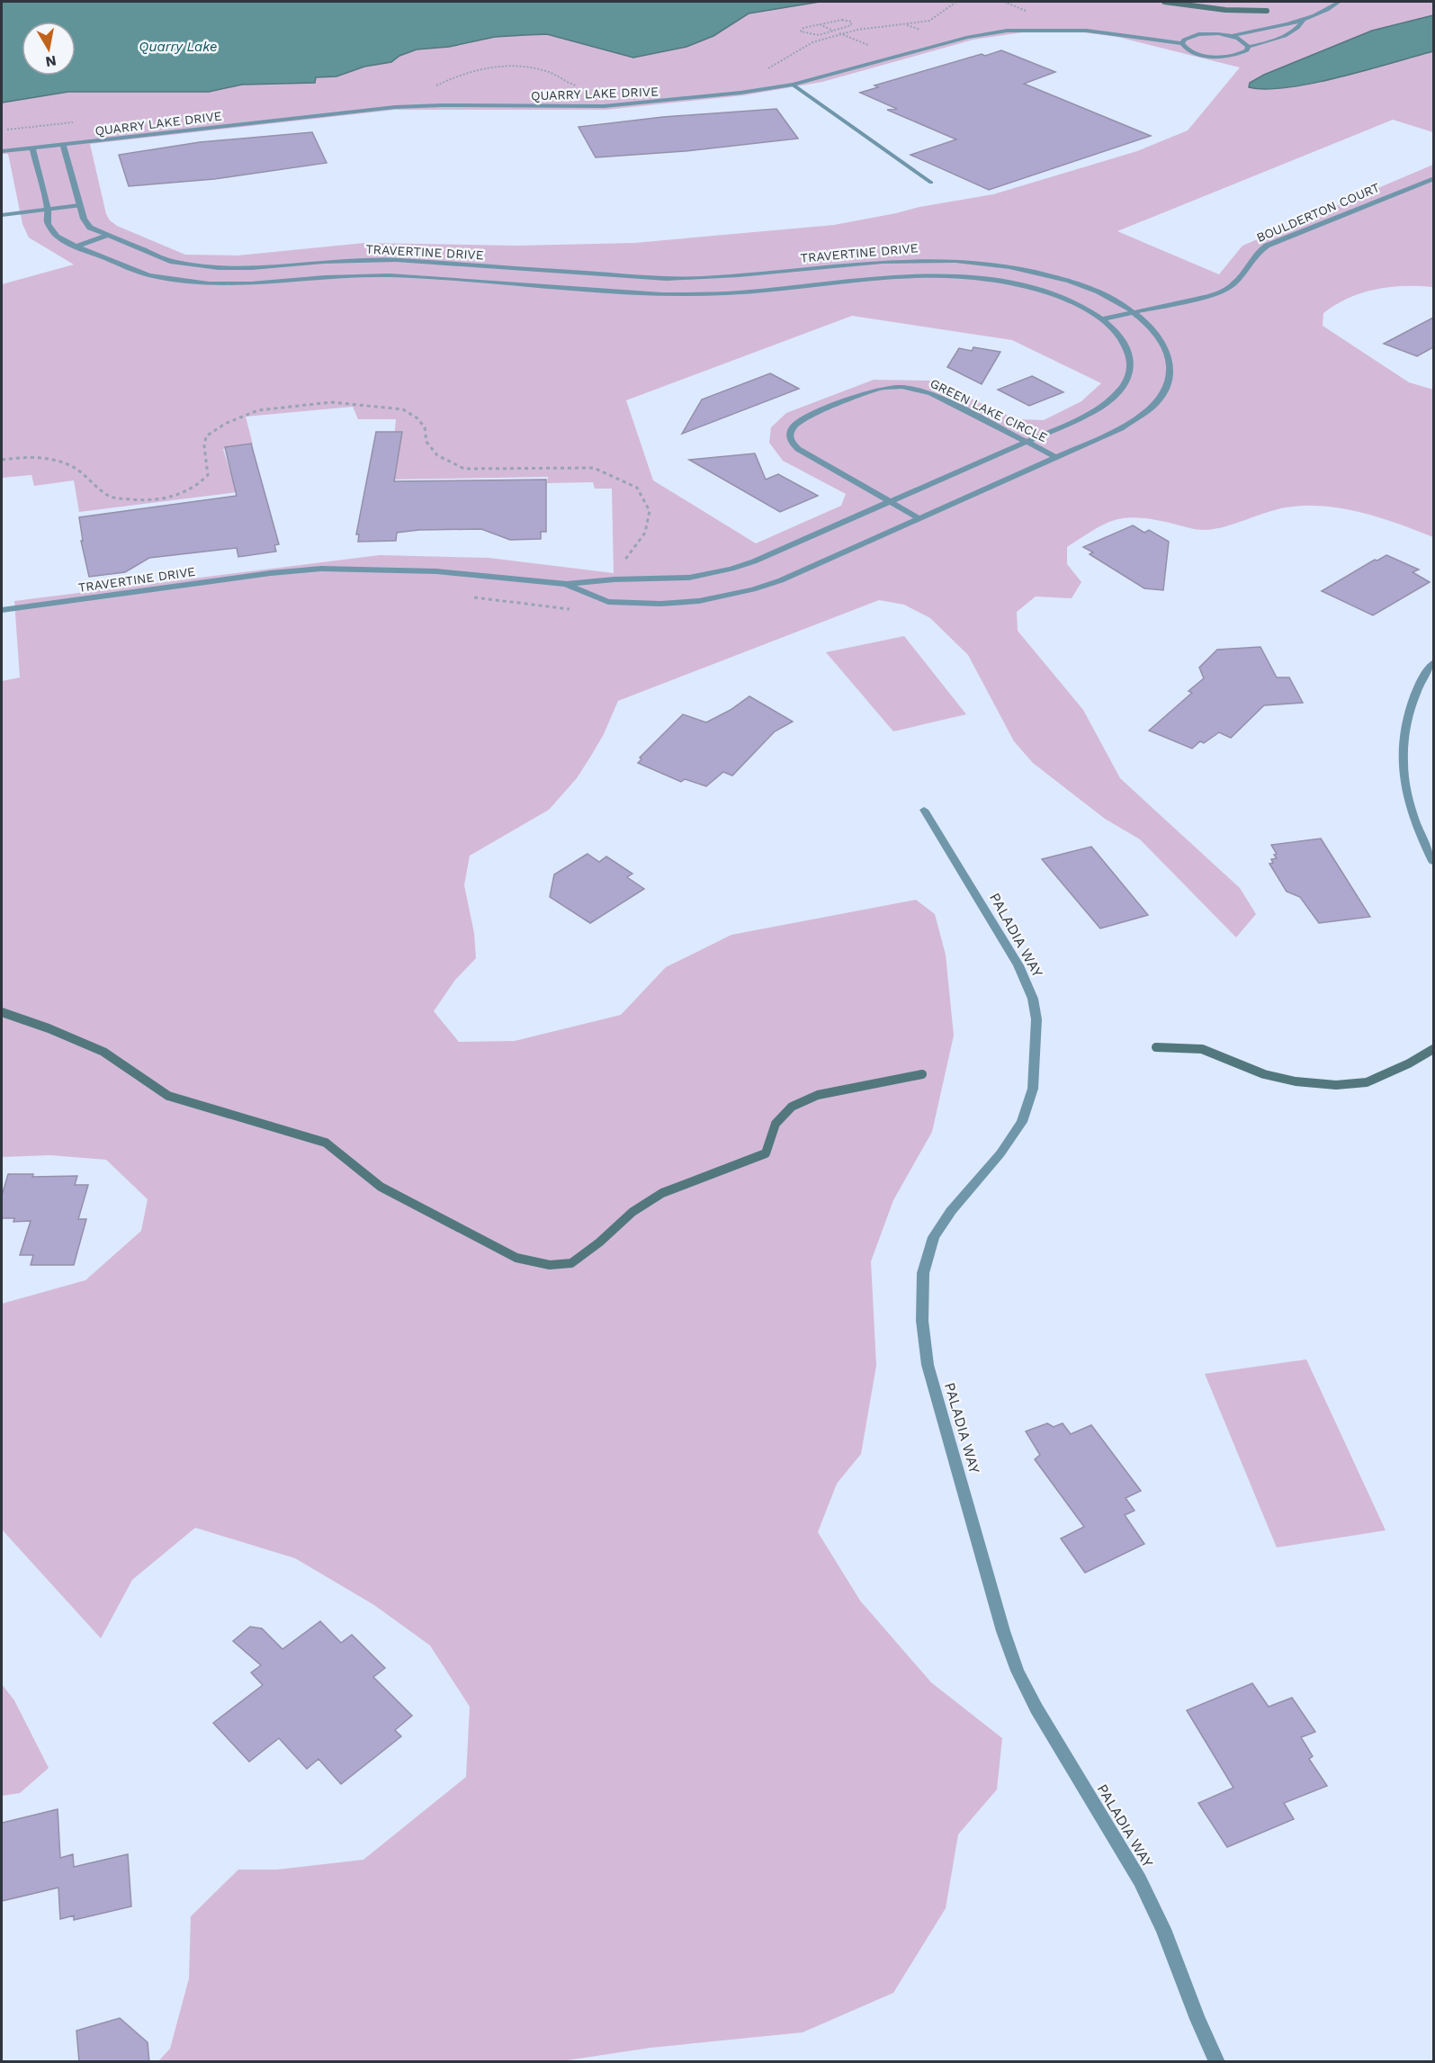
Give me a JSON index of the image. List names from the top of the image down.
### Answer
{
  "streets": {
    "street": [
      "QUARRY LAKE DRIVE",
      "BOULDERTON COURT",
      "TRAVERTINE DRIVE",
      "GREEN LAKE CIRCLE",
      "PALADIA WAY"
    ]
  },
  "crossings": [
    ["QUARRY LAKE DRIVE", "TRAVERTINE DRIVE"],
    ["BOULDERTON COURT", "TRAVERTINE DRIVE"],
    ["TRAVERTINE DRIVE", "GREEN LAKE CIRCLE"]
  ],
  "water": ["Quarry Lake"],
  "north": "bottom"
}
